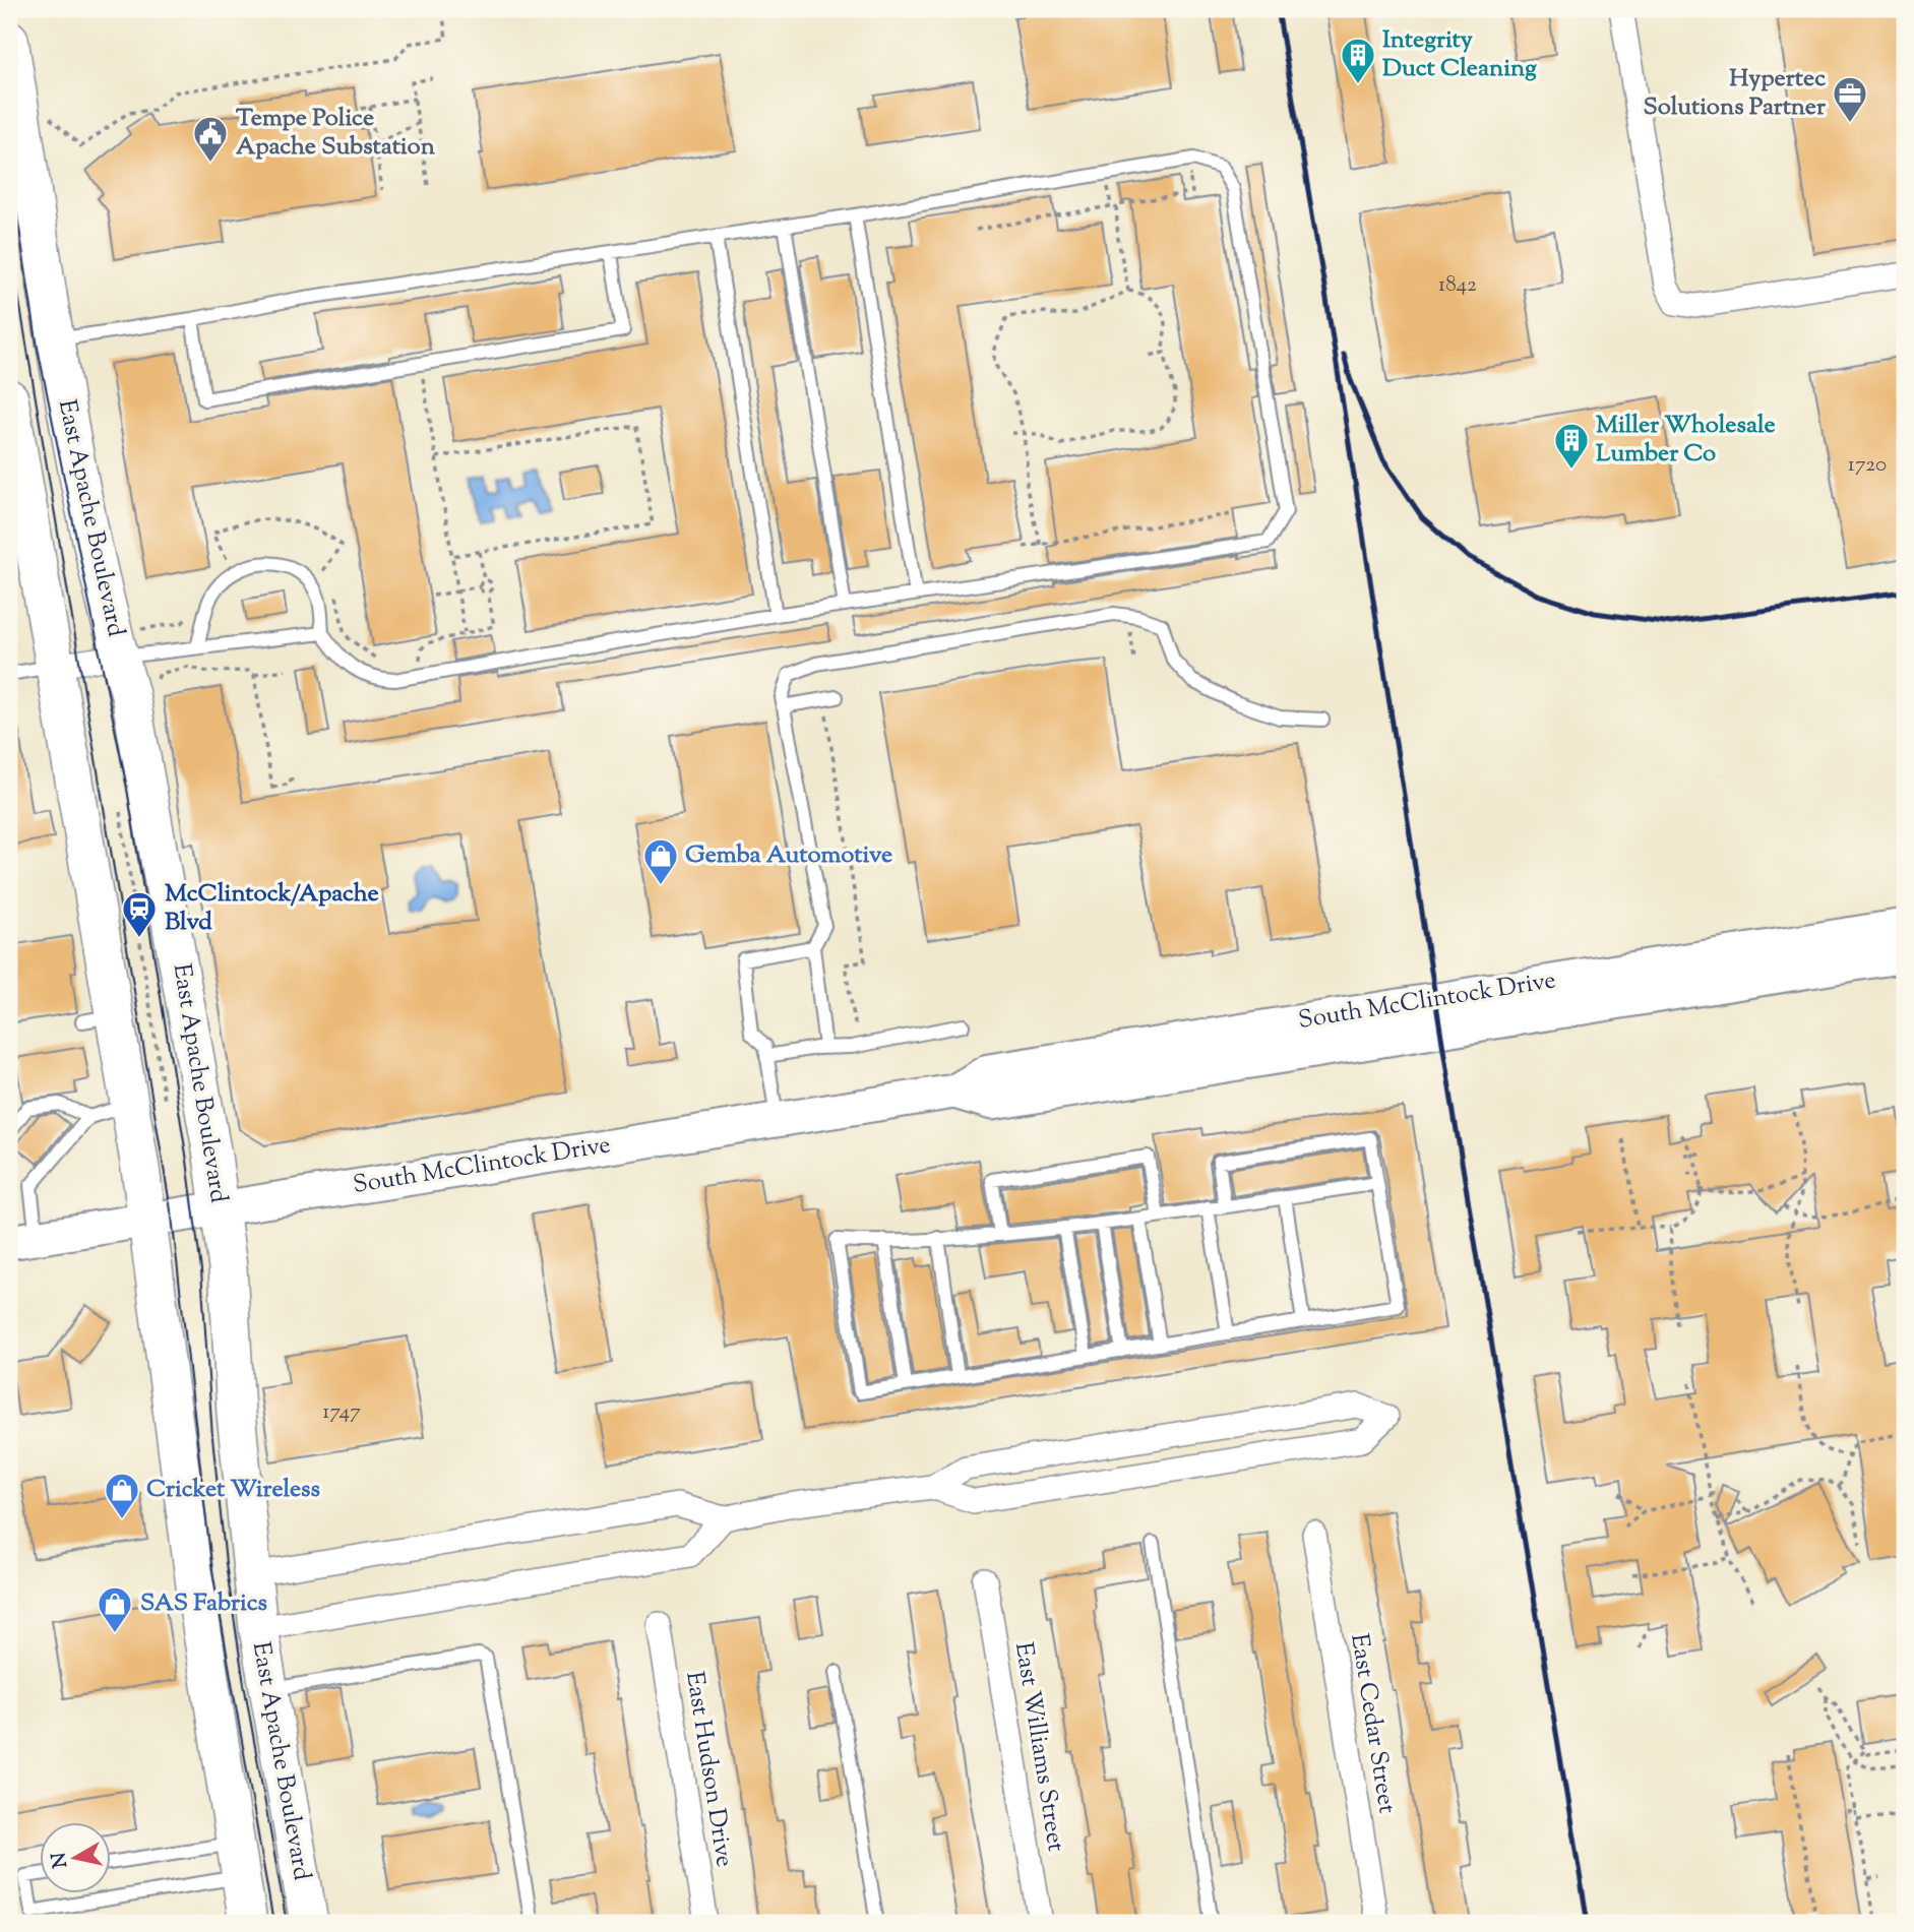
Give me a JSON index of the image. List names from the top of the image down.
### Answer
{
  "streets": {
    "main road": ["East Apache Boulevard", "South McClintock Drive"],
    "street": ["East Cedar Street", "East Williams Street", "East Hudson Drive"]
  },
  "crossings": [
    ["East Apache Boulevard", "South McClintock Drive"]
  ],
  "places": {
    "building": ["Integrity Duct Cleaning", "Miller Wholesale Lumber Co"],
    "office": ["Hypertec Solutions Partner"],
    "public building": ["Tempe Police Apache Substation"],
    "shop": ["Gemba Automotive", "Cricket Wireless", "SAS Fabrics"],
    "station": ["McClintock/Apache Blvd"]
  },
  "house_numbers": ["1842", "1720", "1747"],
  "north": "left"
}
